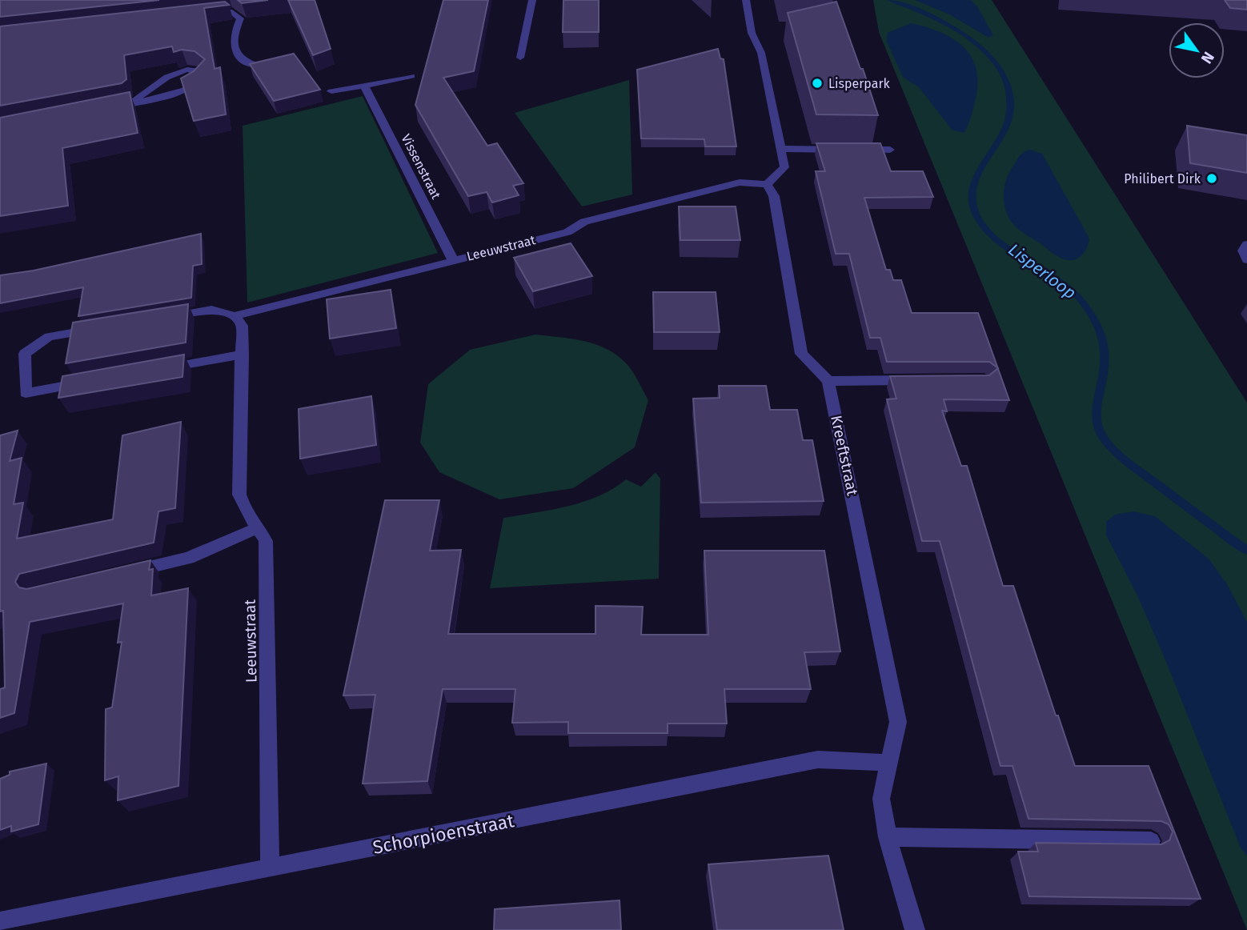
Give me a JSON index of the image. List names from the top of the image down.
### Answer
{
  "streets": {
    "street": [
      "Vissenstraat",
      "Leeuwstraat",
      "Kreeftstraat",
      "Schorpioenstraat"
    ]
  },
  "crossings": [
    ["Vissenstraat", "Leeuwstraat"],
    ["Leeuwstraat", "Schorpioenstraat"],
    ["Kreeftstraat", "Schorpioenstraat"]
  ],
  "water": ["Lisperloop"],
  "places": ["Lisperpark", "Philibert Dirk"],
  "north": "bottom right"
}
